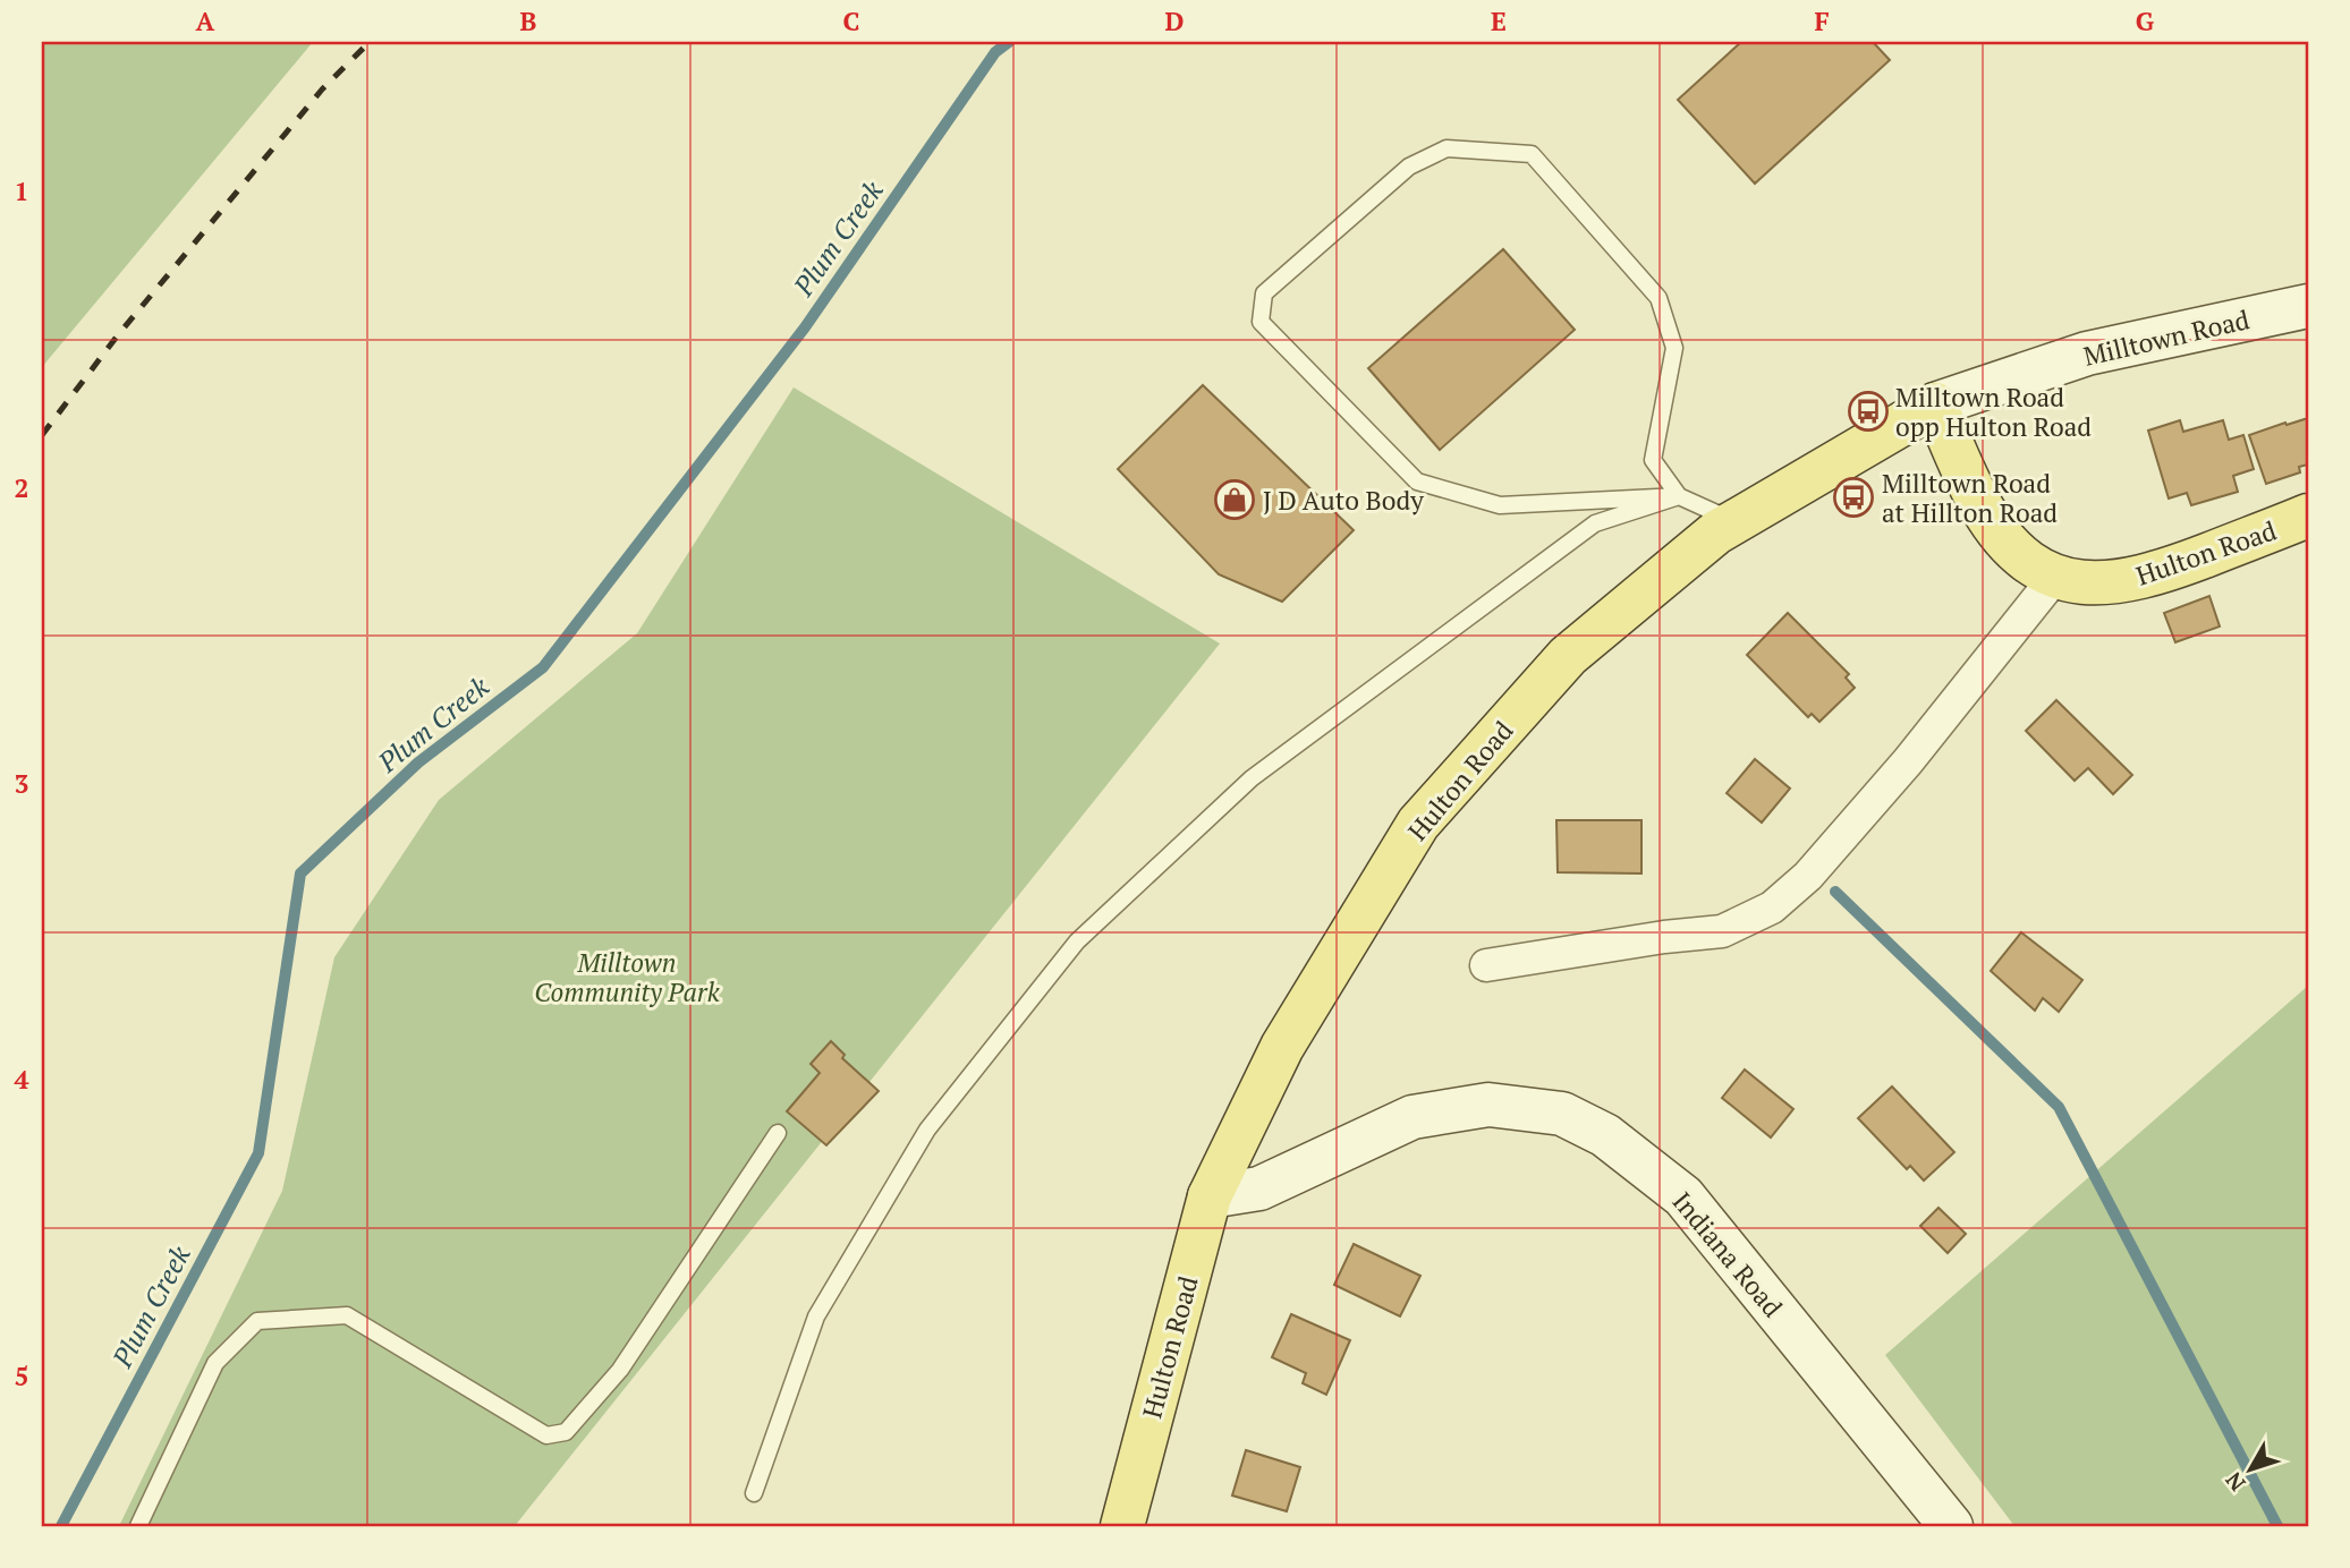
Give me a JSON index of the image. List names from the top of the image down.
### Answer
{
  "streets": {
    "main road": ["Hulton Road"],
    "street": ["Milltown Road", "Indiana Road"]
  },
  "crossings": [
    ["Milltown Road", "Hulton Road"],
    ["Hulton Road", "Indiana Road"]
  ],
  "water": ["Plum Creek"],
  "parks": ["Milltown Community Park"],
  "places": {
    "bus stop": ["Milltown Road opp Hulton Road", "Milltown Road at Hillton Road"],
    "shop": ["J D Auto Body"]
  },
  "north": "bottom left",
  "grid": {
    "columns": [
      "A",
      "B",
      "C",
      "D",
      "E",
      "F",
      "G"
    ],
    "rows": [
      "1",
      "2",
      "3",
      "4",
      "5"
    ]
  }
}
